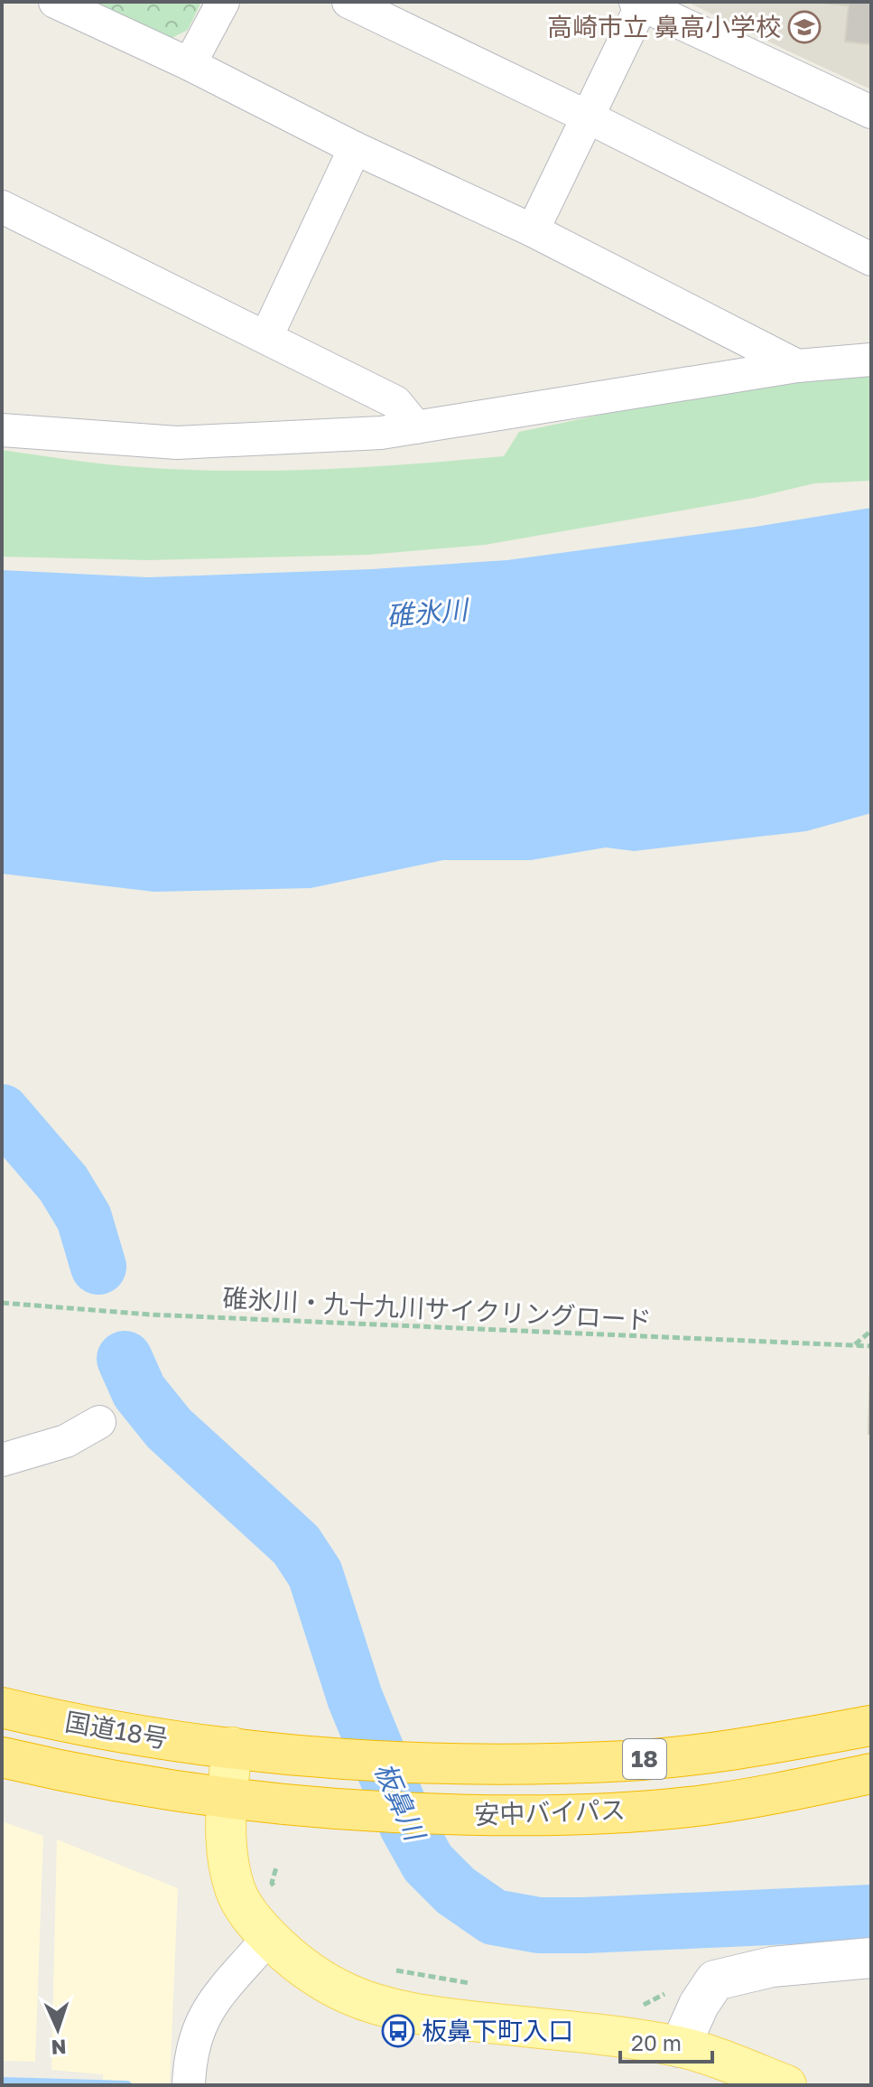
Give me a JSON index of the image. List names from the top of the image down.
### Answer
{
  "streets": {
    "highway": ["国道18号", "18", "安中バイパス"],
    "path": ["碓氷川・九十九川サイクリングロード"]
  },
  "crossings": [
    ["国道18号", "安中バイパス"]
  ],
  "water": ["碓氷川", "板鼻川"],
  "places": {
    "school or university": ["高崎市立 鼻高小学校"],
    "bus stop": ["板鼻下町入口"]
  },
  "scale_bar": "20 m",
  "north": "bottom"
}
